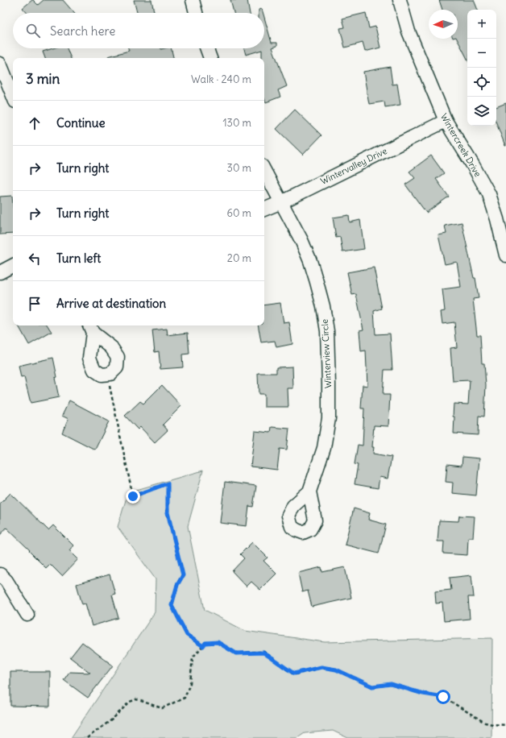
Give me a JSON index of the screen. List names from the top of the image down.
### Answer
{
  "streets": {
    "street": ["Wintercreek Drive", "Wintervalley Drive", "Winterview Circle"]
  },
  "crossings": [
    ["Wintercreek Drive", "Wintervalley Drive"],
    ["Wintervalley Drive", "Winterview Circle"]
  ],
  "north": "left",
  "page": {
    "map_buttons": ["+", "−"],
    "search": "Search here",
    "heading": ["3 min", "Walk · 240 m"],
    "list": [
      ["Continue", "130 m"],
      ["Turn right", "30 m"],
      ["Turn right", "60 m"],
      ["Turn left", "20 m"],
      "Arrive at destination"
    ]
  }
}
